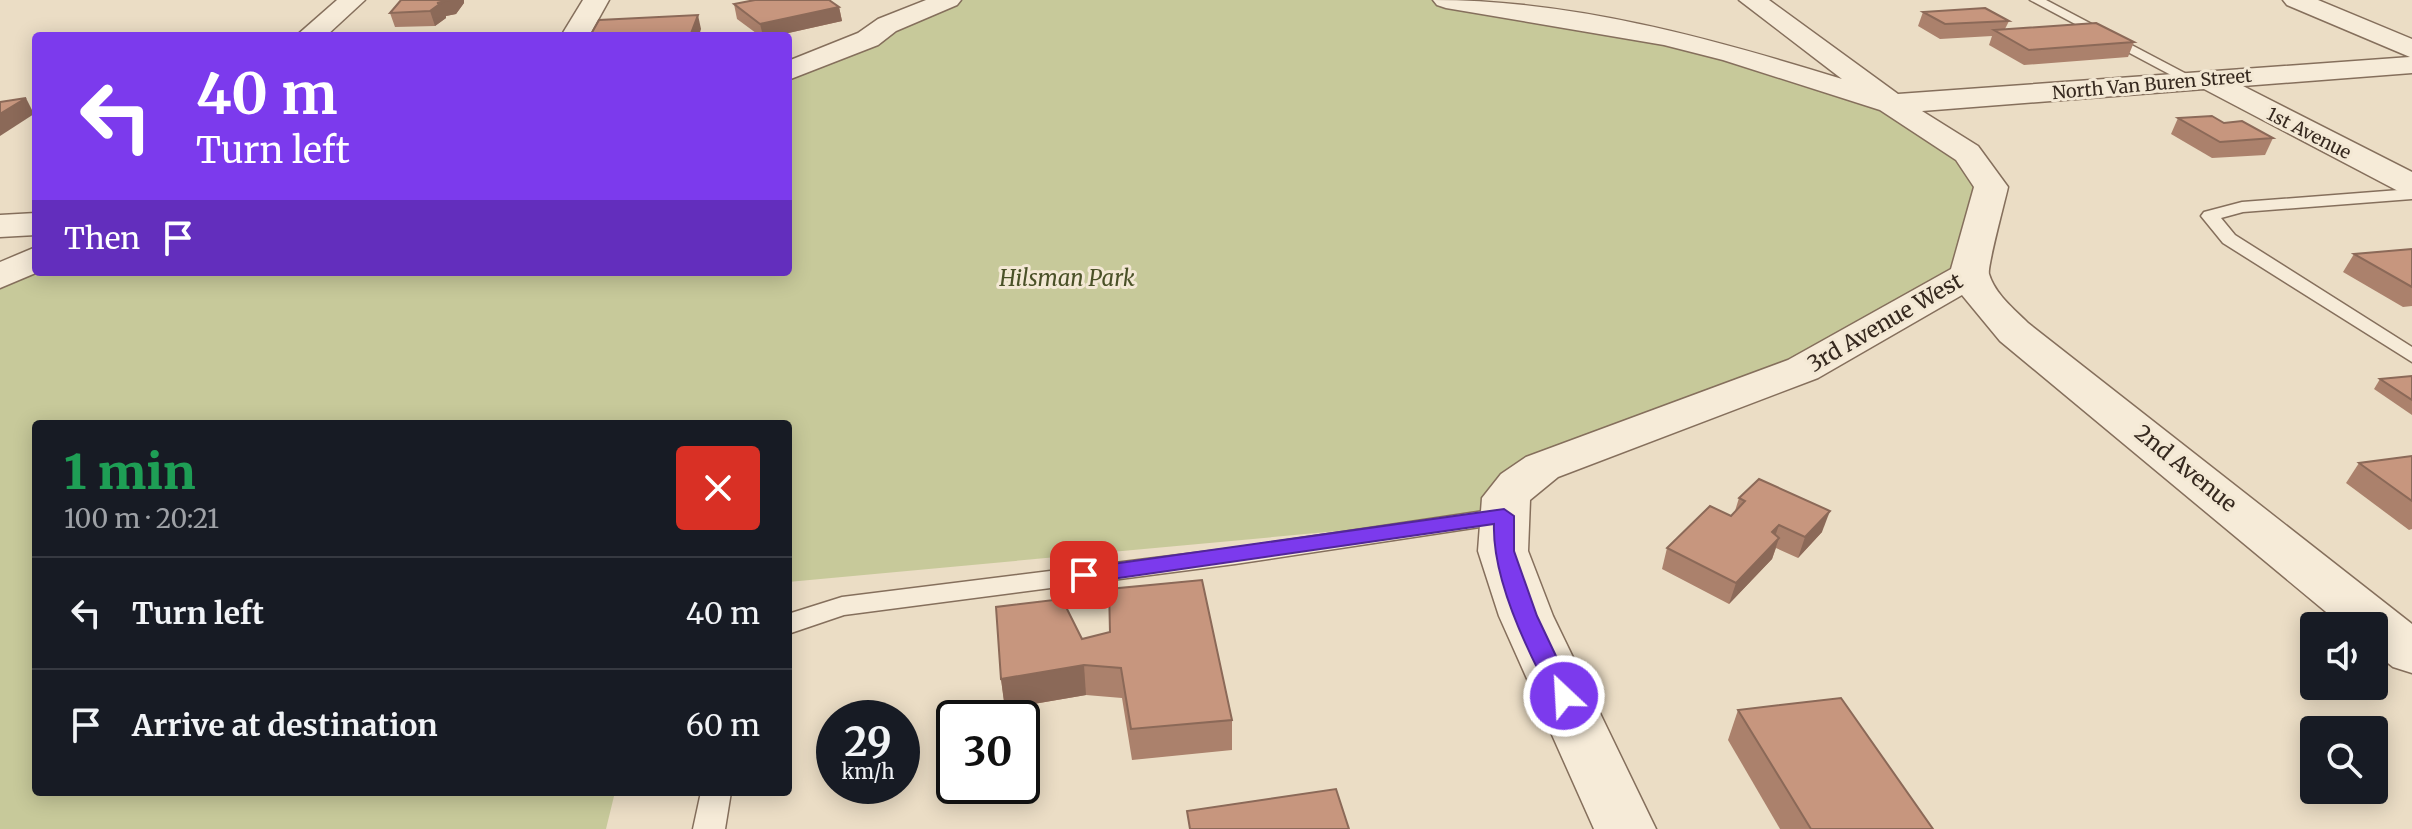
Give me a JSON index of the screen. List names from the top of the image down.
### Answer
{
  "streets": {
    "street": [
      "North Van Buren Street",
      "1st Avenue",
      "3rd Avenue West",
      "2nd Avenue"
    ]
  },
  "crossings": [
    ["North Van Buren Street", "1st Avenue"],
    ["North Van Buren Street", "3rd Avenue West"],
    ["3rd Avenue West", "2nd Avenue"]
  ],
  "parks": ["Hilsman Park"],
  "page": {
    "turn": ["40 m", "Turn left"],
    "then": "Then",
    "heading": ["1 min", "100 m · 20:21"],
    "list": [
      {
        "name": "Turn left",
        "value": "40 m"
      },
      {
        "name": "Arrive at destination",
        "value": "60 m"
      }
    ],
    "speed": "29 km/h",
    "limit": "30"
  }
}
